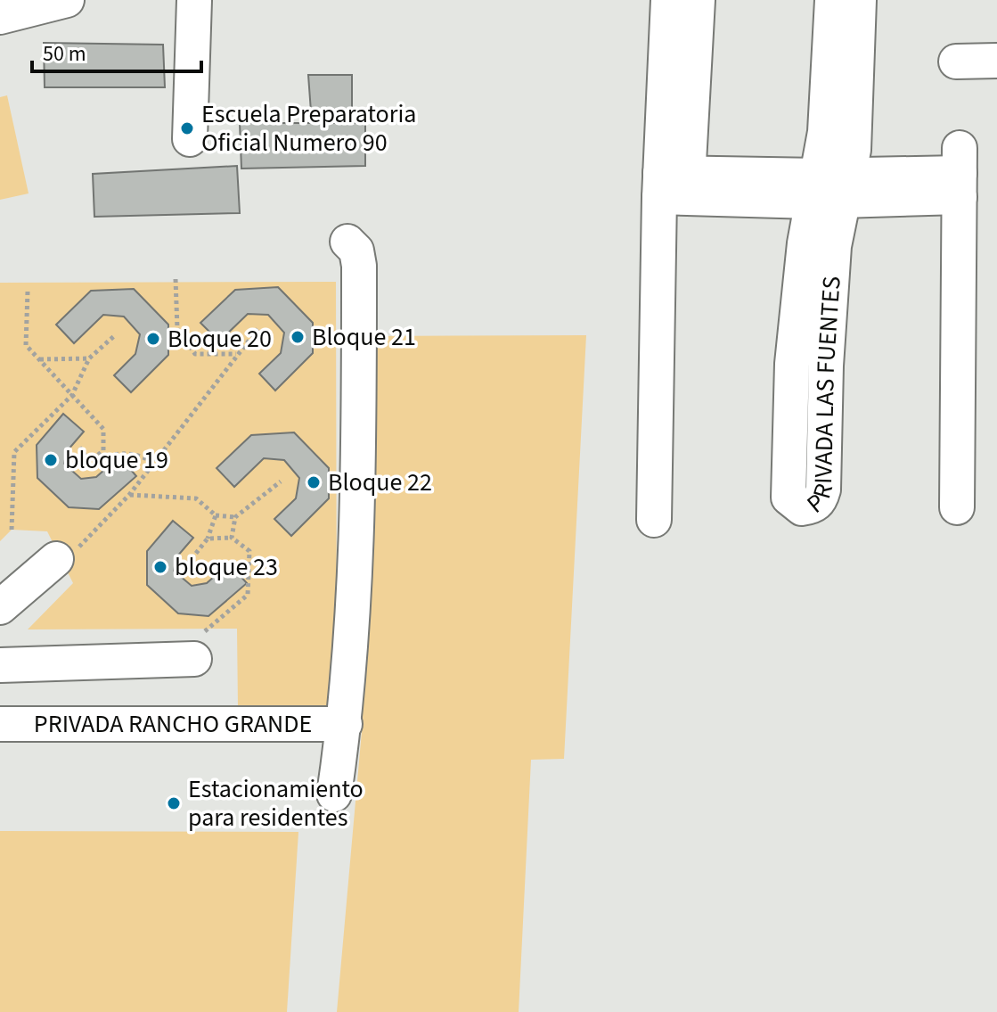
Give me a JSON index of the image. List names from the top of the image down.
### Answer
{
  "streets": {
    "street": ["PRIVADA LAS FUENTES", "PRIVADA RANCHO GRANDE"]
  },
  "places": [
    "Escuela Preparatoria Oficial Numero 90",
    "Bloque 21",
    "Bloque 20",
    "bloque 19",
    "Bloque 22",
    "bloque 23",
    "Estacionamiento para residentes"
  ],
  "scale_bar": "50 m"
}
